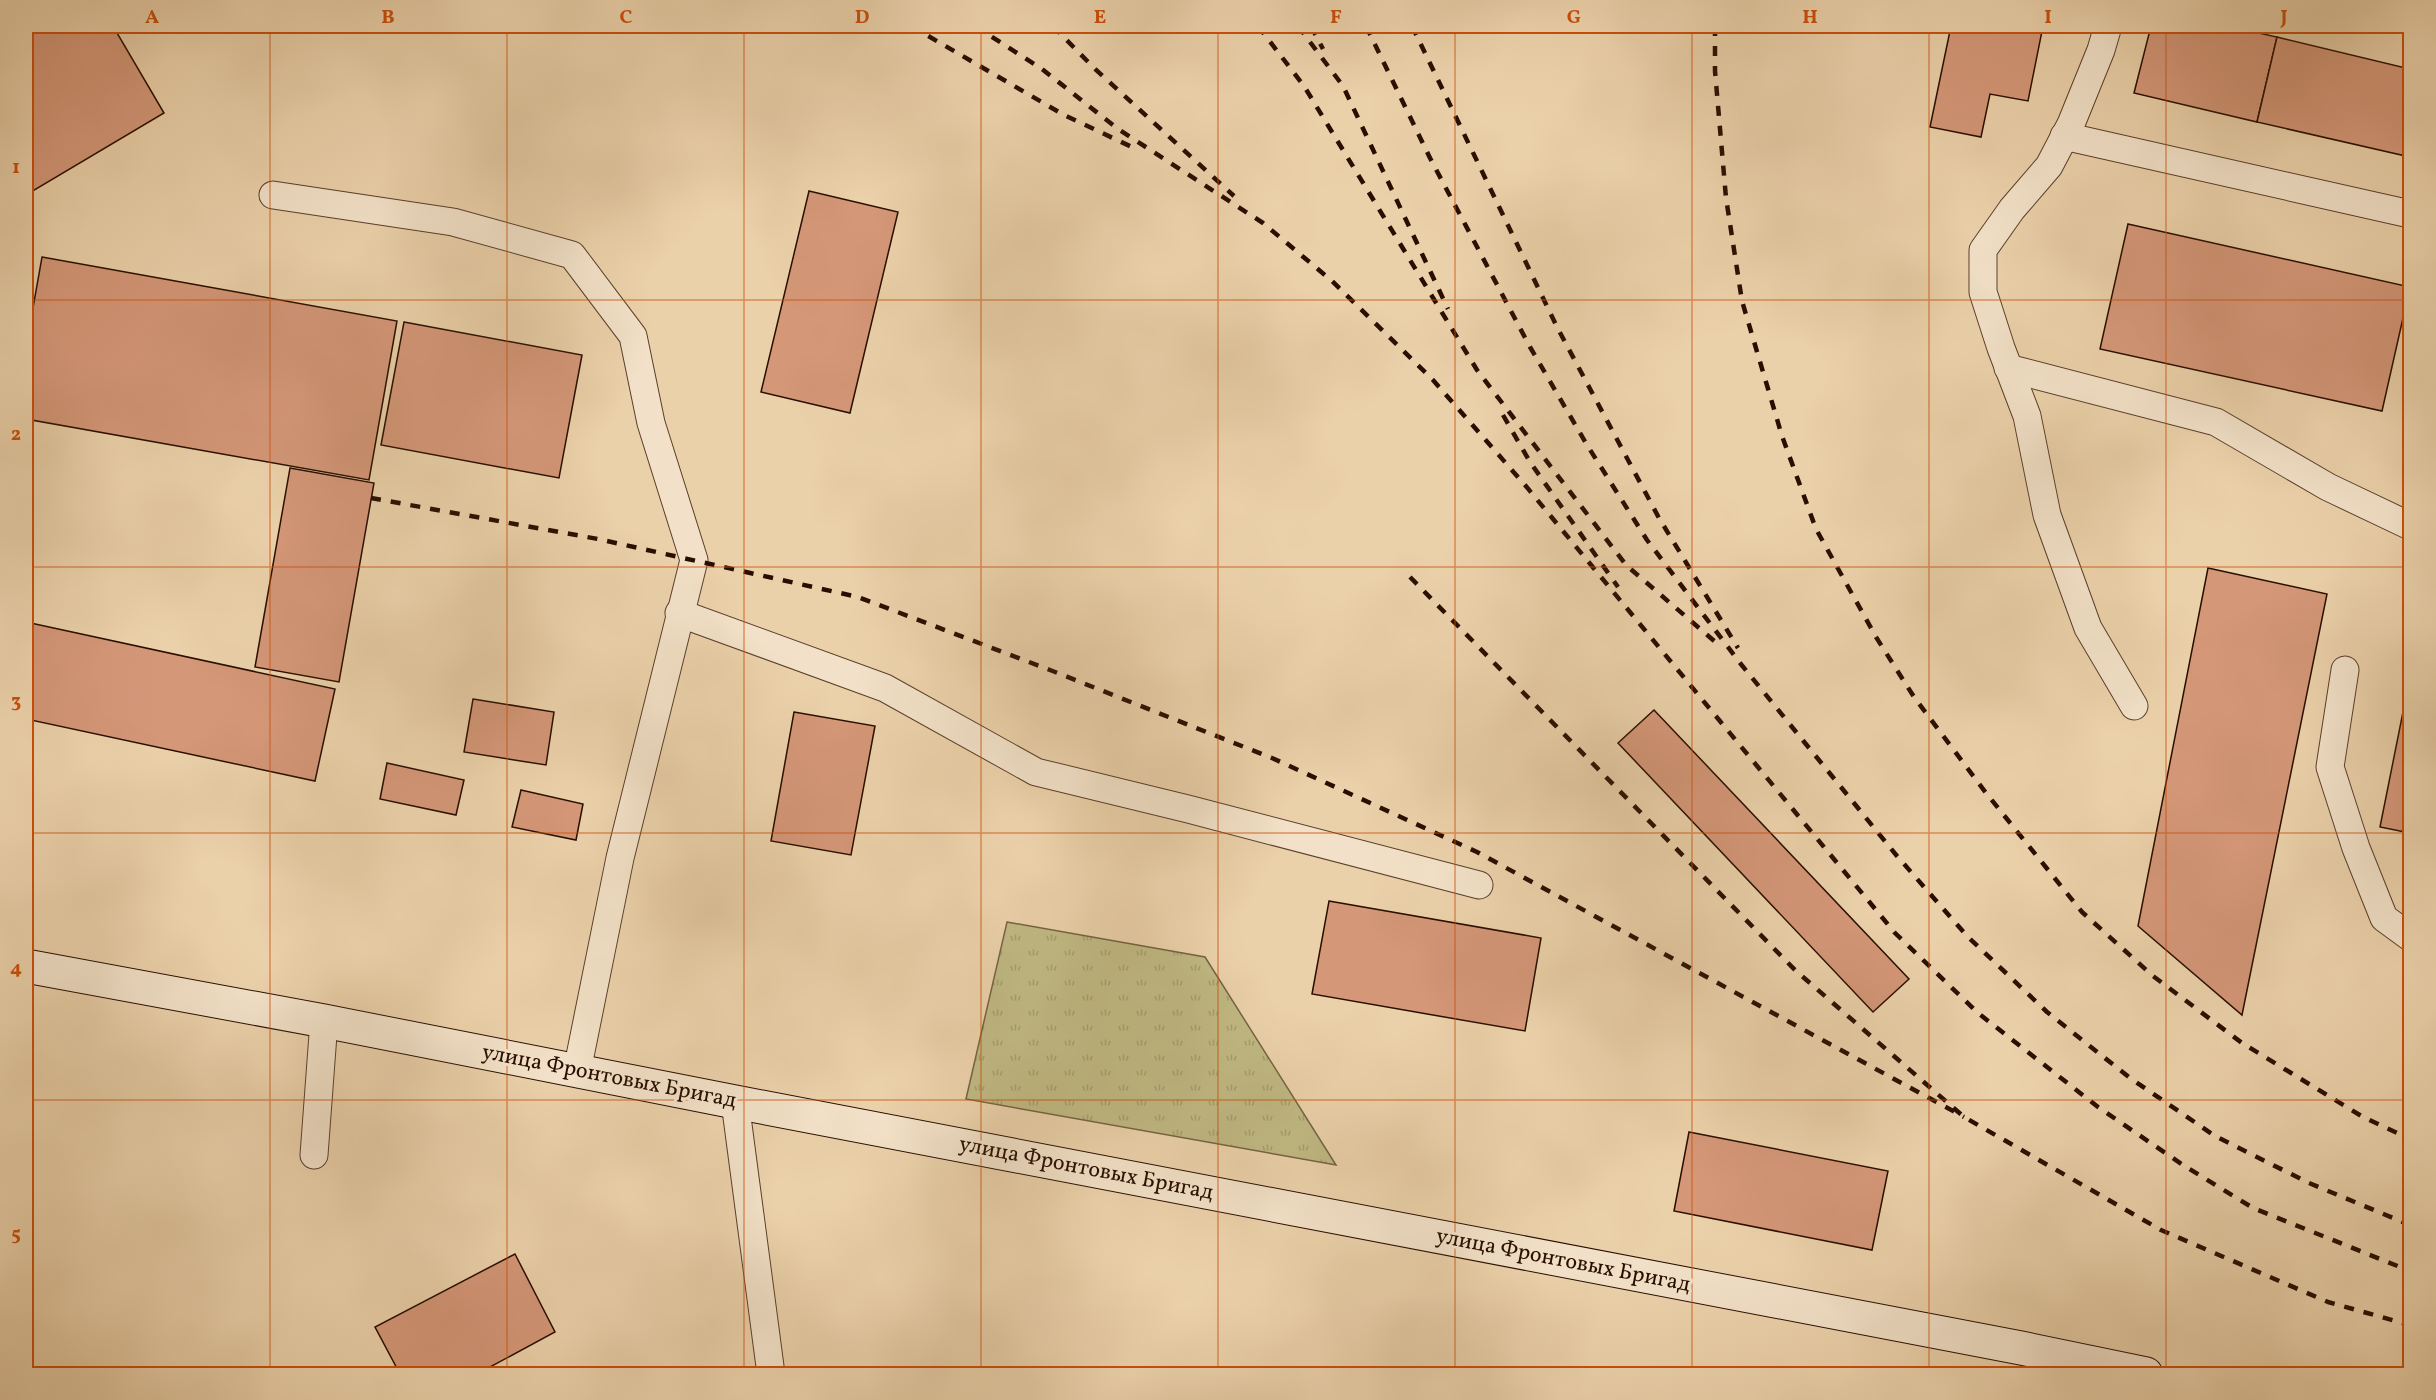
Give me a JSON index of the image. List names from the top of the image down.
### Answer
{
  "streets": {
    "main road": ["улица Фронтовых Бригад"]
  },
  "grid": {
    "columns": [
      "A",
      "B",
      "C",
      "D",
      "E",
      "F",
      "G",
      "H",
      "I",
      "J"
    ],
    "rows": [
      "1",
      "2",
      "3",
      "4",
      "5"
    ]
  }
}
